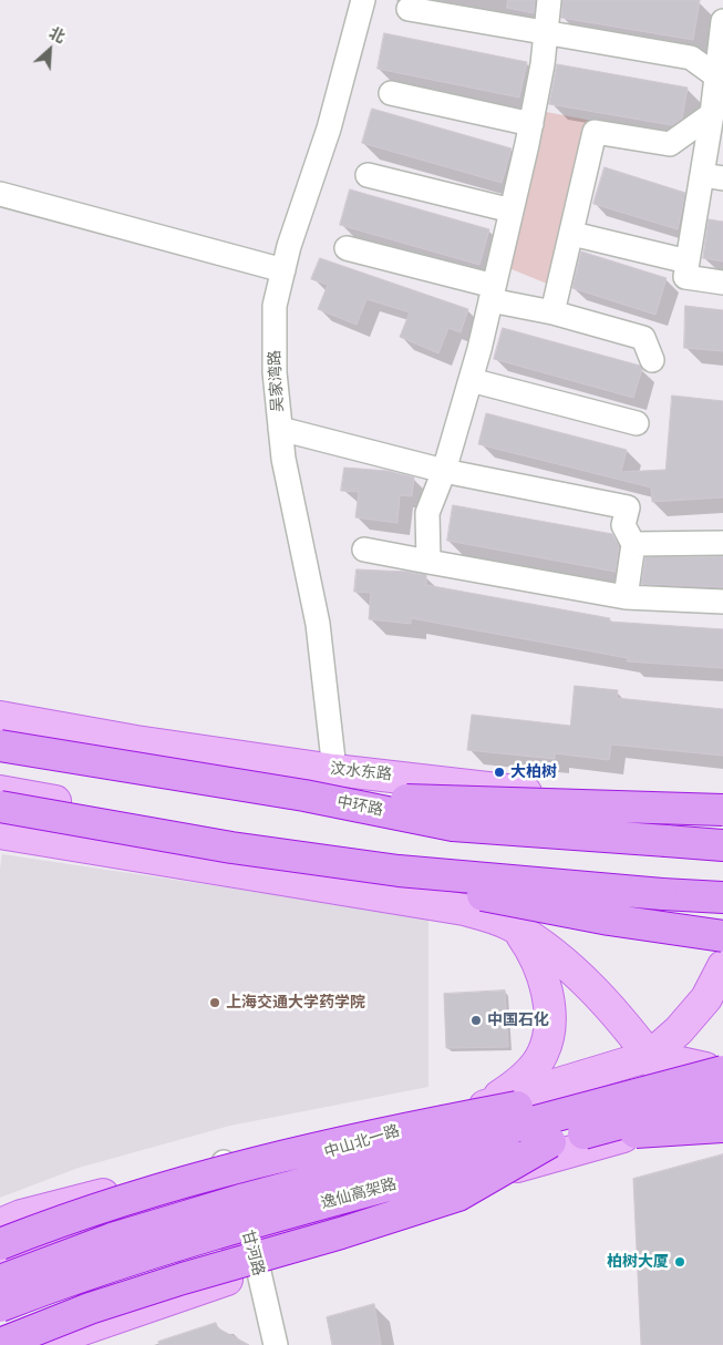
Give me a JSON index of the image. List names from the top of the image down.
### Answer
{
  "streets": {
    "highway": ["中环路", "逸仙高架路"],
    "main road": ["汶水东路", "中山北一路"],
    "street": ["吴家湾路", "甘河路"]
  },
  "crossings": [
    ["吴家湾路", "汶水东路"],
    ["中山北一路", "甘河路"]
  ],
  "places": [
    "大柏树",
    "上海交通大学药学院",
    "中国石化",
    "柏树大厦"
  ],
  "north": "top right"
}
